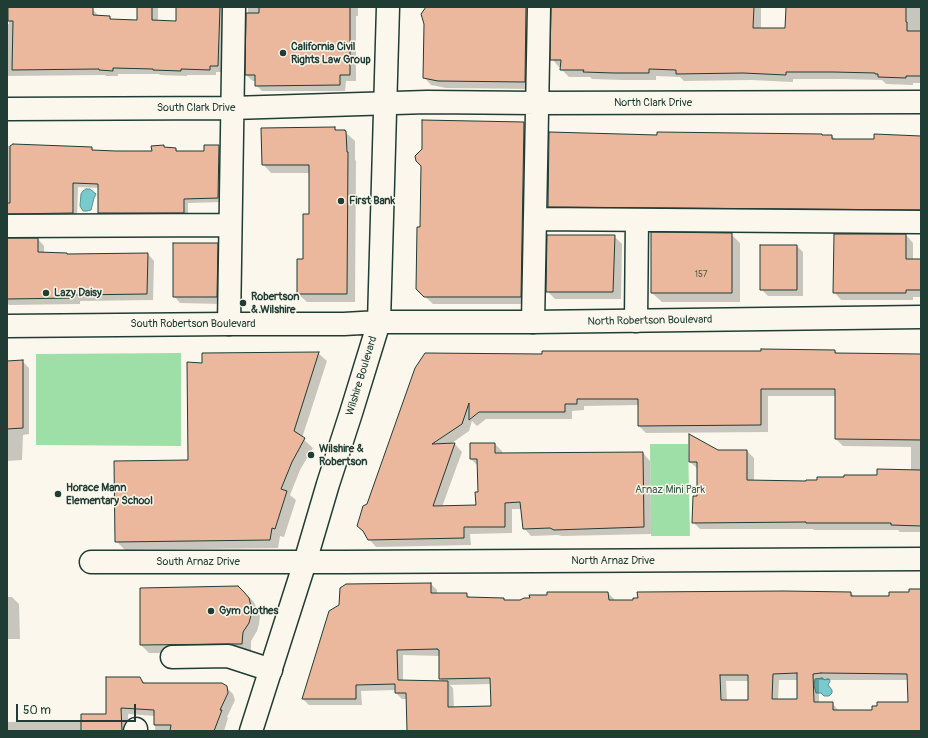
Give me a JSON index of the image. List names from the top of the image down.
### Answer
{
  "streets": {
    "street": [
      "North Clark Drive",
      "South Clark Drive",
      "North Robertson Boulevard",
      "South Robertson Boulevard",
      "Wilshire Boulevard",
      "North Arnaz Drive",
      "South Arnaz Drive"
    ]
  },
  "crossings": [
    ["North Clark Drive", "South Clark Drive"],
    ["North Clark Drive", "Wilshire Boulevard"],
    ["South Clark Drive", "Wilshire Boulevard"],
    ["North Robertson Boulevard", "South Robertson Boulevard"],
    ["North Robertson Boulevard", "Wilshire Boulevard"],
    ["South Robertson Boulevard", "Wilshire Boulevard"],
    ["Wilshire Boulevard", "North Arnaz Drive"],
    ["Wilshire Boulevard", "South Arnaz Drive"],
    ["North Arnaz Drive", "South Arnaz Drive"]
  ],
  "parks": ["Arnaz Mini Park"],
  "places": [
    "California Civil Rights Law Group",
    "First Bank",
    "Lazy Daisy",
    "Robertson & Wilshire",
    "Wilshire & Robertson",
    "Horace Mann Elementary School",
    "Gym Clothes"
  ],
  "house_numbers": ["157"],
  "scale_bar": "50 m"
}
